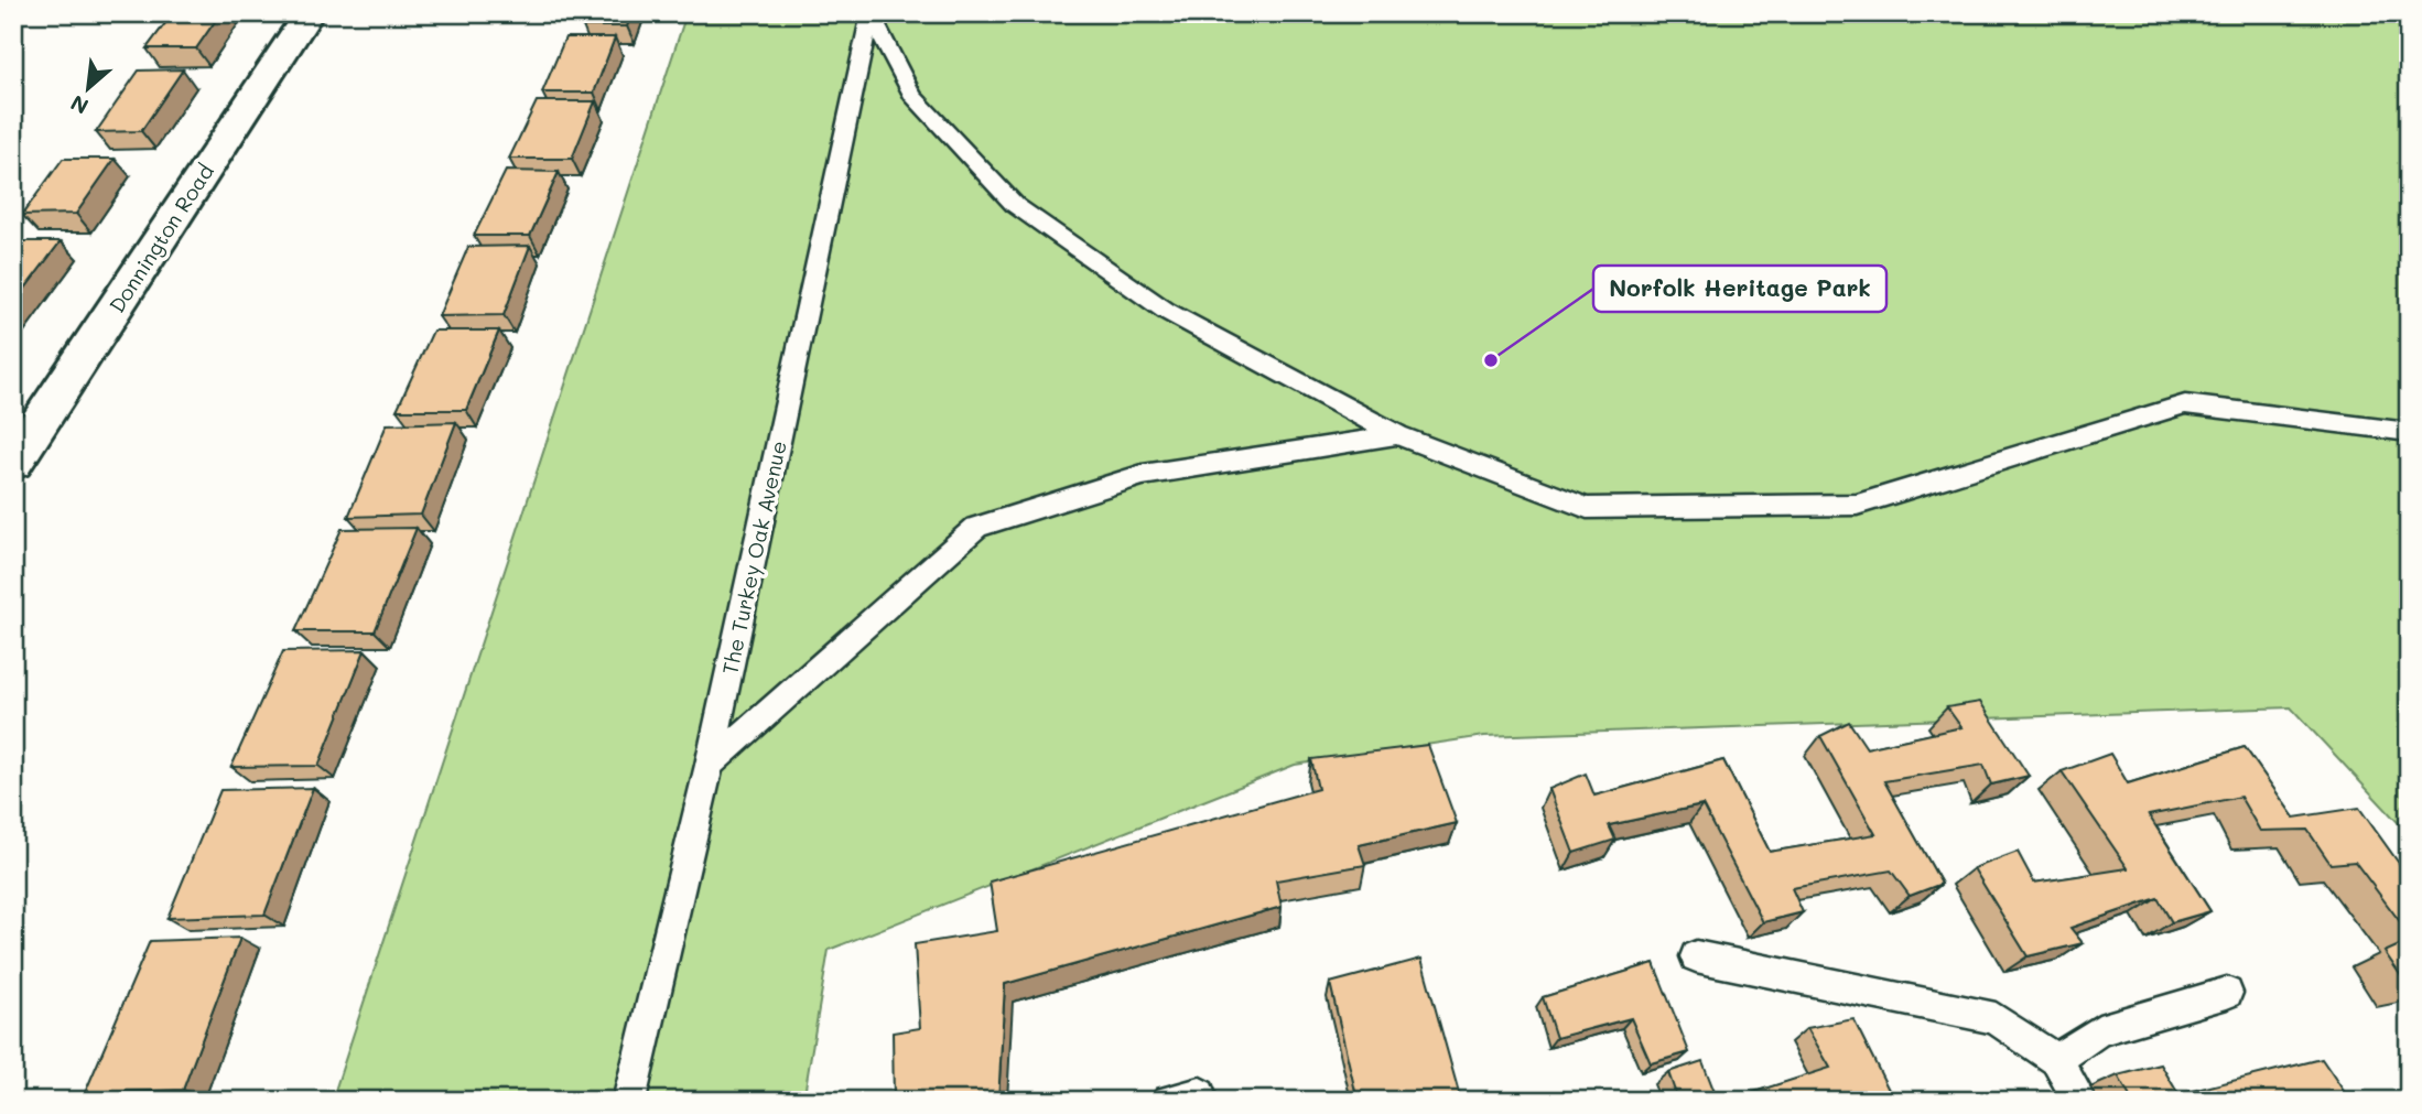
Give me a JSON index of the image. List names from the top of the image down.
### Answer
{
  "streets": {
    "street": ["Donnington Road"],
    "lane": ["The Turkey Oak Avenue"]
  },
  "places": ["Norfolk Heritage Park"],
  "north": "bottom left"
}
